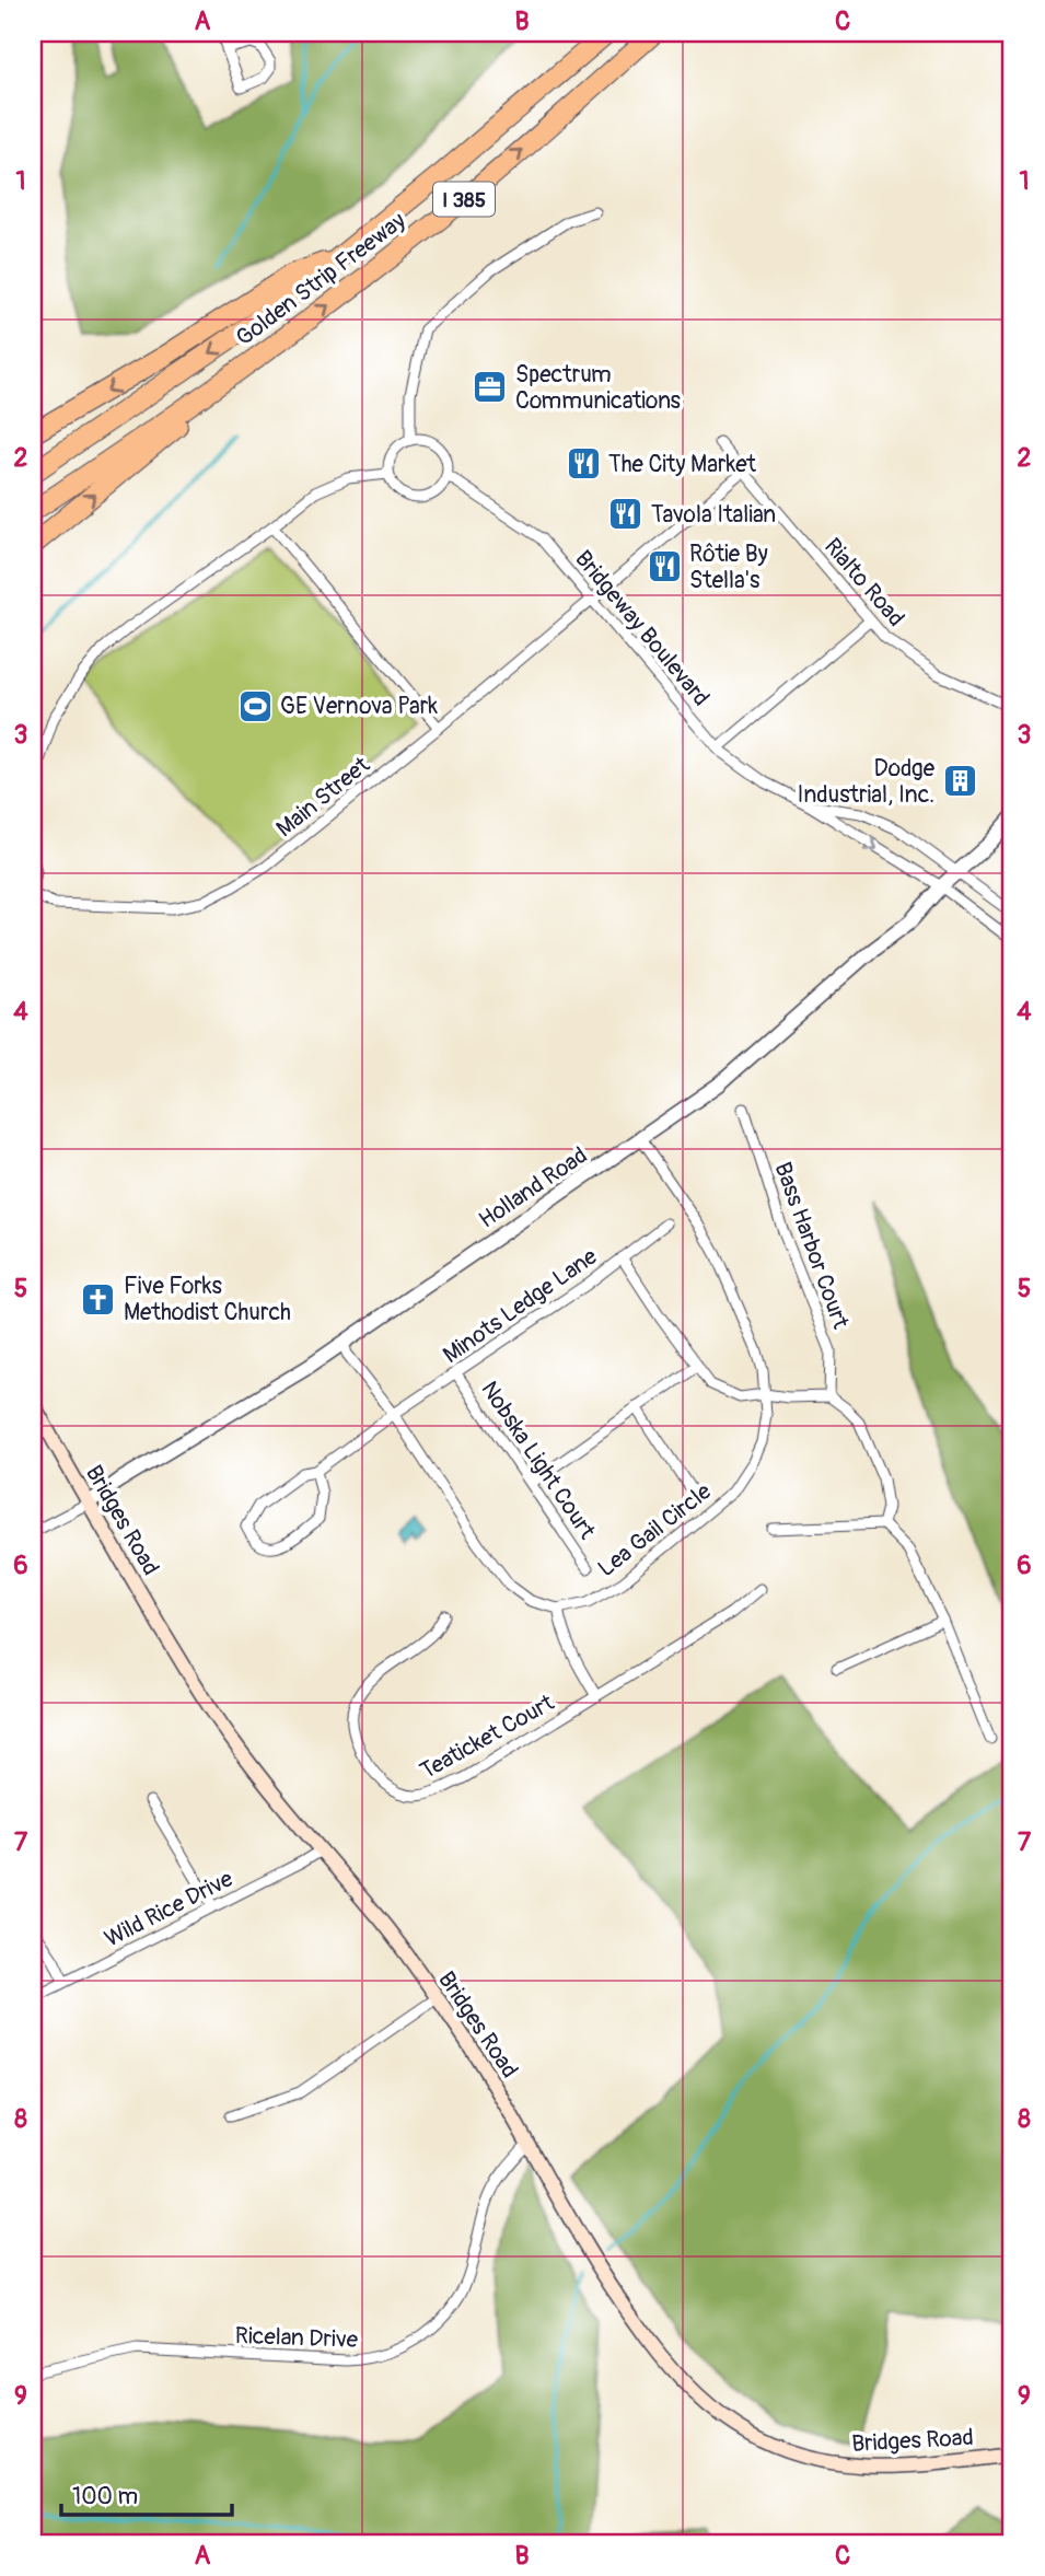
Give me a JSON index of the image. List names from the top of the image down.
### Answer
{
  "streets": {
    "highway": ["I 385", "Golden Strip Freeway"],
    "main road": ["Bridges Road"],
    "street": [
      "Rialto Road",
      "Bridgeway Boulevard",
      "Main Street",
      "Holland Road",
      "Bass Harbor Court",
      "Minots Ledge Lane",
      "Nobska Light Court",
      "Lea Gail Circle",
      "Teaticket Court",
      "Wild Rice Drive",
      "Ricelan Drive"
    ]
  },
  "crossings": [
    ["Rialto Road", "Main Street"],
    ["Bridgeway Boulevard", "Main Street"],
    ["Bridgeway Boulevard", "Holland Road"],
    ["Holland Road", "Bridges Road"],
    ["Holland Road", "Lea Gail Circle"],
    ["Minots Ledge Lane", "Nobska Light Court"],
    ["Bridges Road", "Wild Rice Drive"],
    ["Bridges Road", "Ricelan Drive"]
  ],
  "places": {
    "office": ["Spectrum Communications"],
    "restaurant": ["The City Market", "Tavola Italian", "Rôtie By Stella's"],
    "sports": ["GE Vernova Park"],
    "building": ["Dodge Industrial, Inc."],
    "church": ["Five Forks Methodist Church"]
  },
  "scale_bar": "100 m",
  "grid": {
    "columns": ["A", "B", "C"],
    "rows": [
      "1",
      "2",
      "3",
      "4",
      "5",
      "6",
      "7",
      "8",
      "9"
    ]
  }
}
